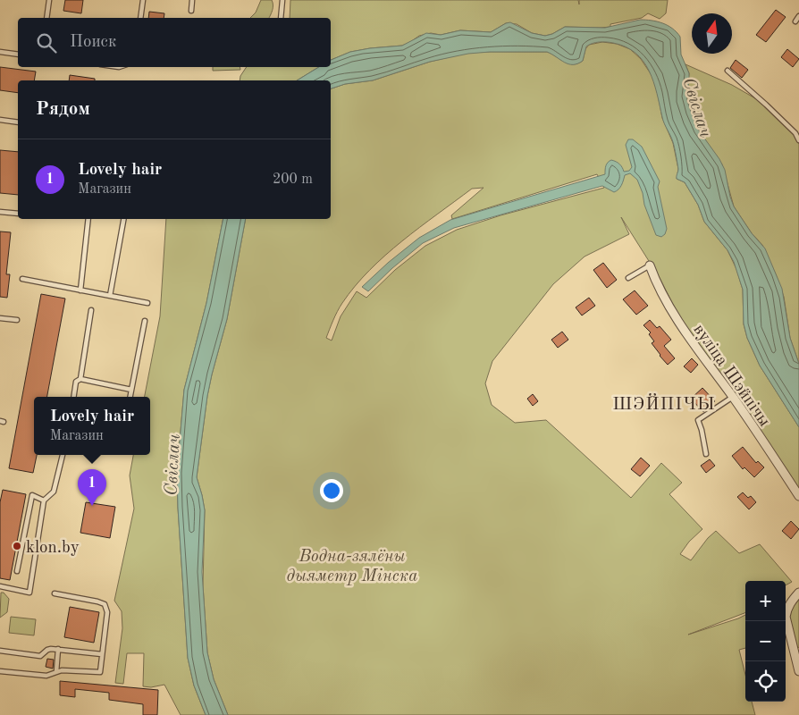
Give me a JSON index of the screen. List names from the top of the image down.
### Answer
{
  "streets": {
    "street": ["вуліца Шэйпічы"]
  },
  "districts": ["ШЭЙПІЧЫ"],
  "water": ["Свіслач"],
  "parks": ["Водна-зялёны дыяметр Мінска"],
  "places": ["klon.by"],
  "north": "top",
  "page": {
    "search": "Поиск",
    "heading": "Рядом",
    "list": [
      {
        "mark": "1",
        "name": "Lovely hair",
        "note": "Магазин",
        "value": "200 m"
      }
    ],
    "popup": ["Lovely hair", "Магазин"],
    "pins": "1",
    "map_buttons": ["+", "−"]
  }
}
